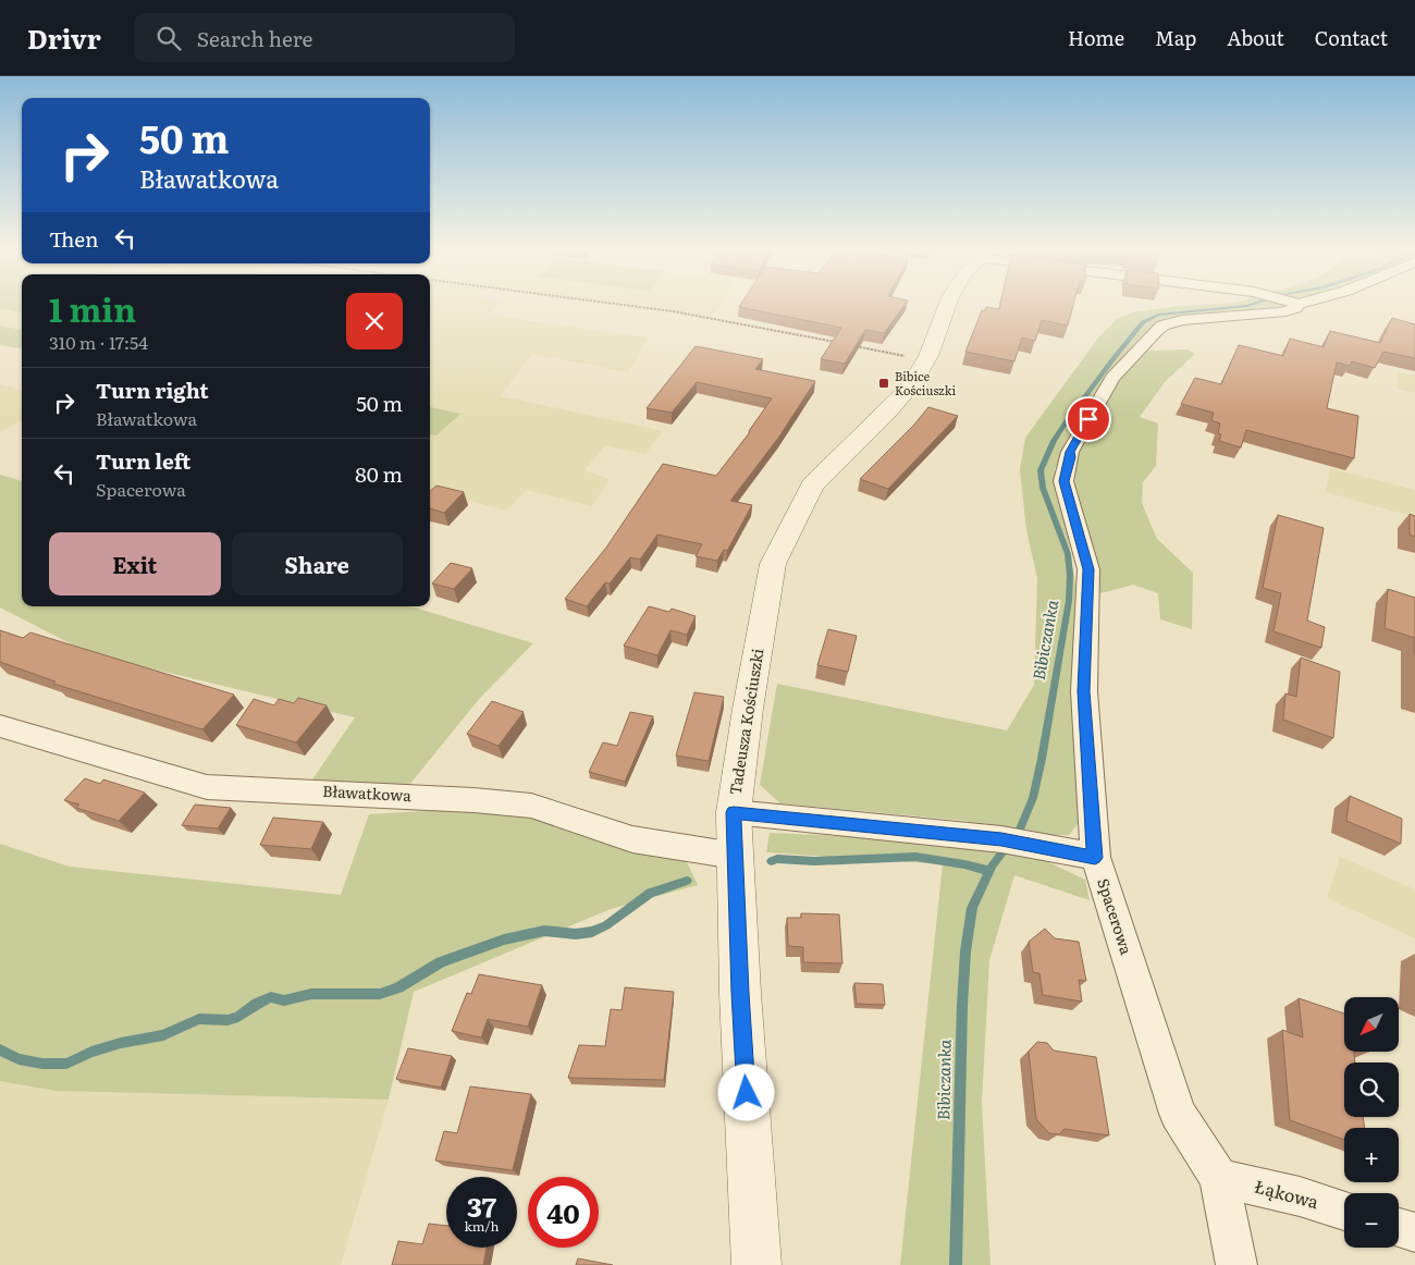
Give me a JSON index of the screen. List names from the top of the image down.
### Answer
{
  "streets": {
    "street": [
      "Tadeusza Kościuszki",
      "Bławatkowa",
      "Spacerowa",
      "Łąkowa"
    ]
  },
  "crossings": [
    ["Tadeusza Kościuszki", "Bławatkowa"],
    ["Spacerowa", "Łąkowa"]
  ],
  "water": ["Bibiczanka"],
  "places": {
    "transit": ["Bibice Kościuszki"]
  },
  "north": "bottom left",
  "page": {
    "header": "Drivr",
    "search": "Search here",
    "nav": [
      "Home",
      "Map",
      "About",
      "Contact"
    ],
    "turn": ["50 m", "Bławatkowa"],
    "then": "Then",
    "heading": ["1 min", "310 m · 17:54"],
    "list": [
      {
        "name": "Turn right",
        "note": "Bławatkowa",
        "value": "50 m"
      },
      {
        "name": "Turn left",
        "note": "Spacerowa",
        "value": "80 m"
      }
    ],
    "buttons": ["Exit", "Share"],
    "map_buttons": ["+", "−"],
    "speed": "37 km/h",
    "limit": "40"
  }
}
